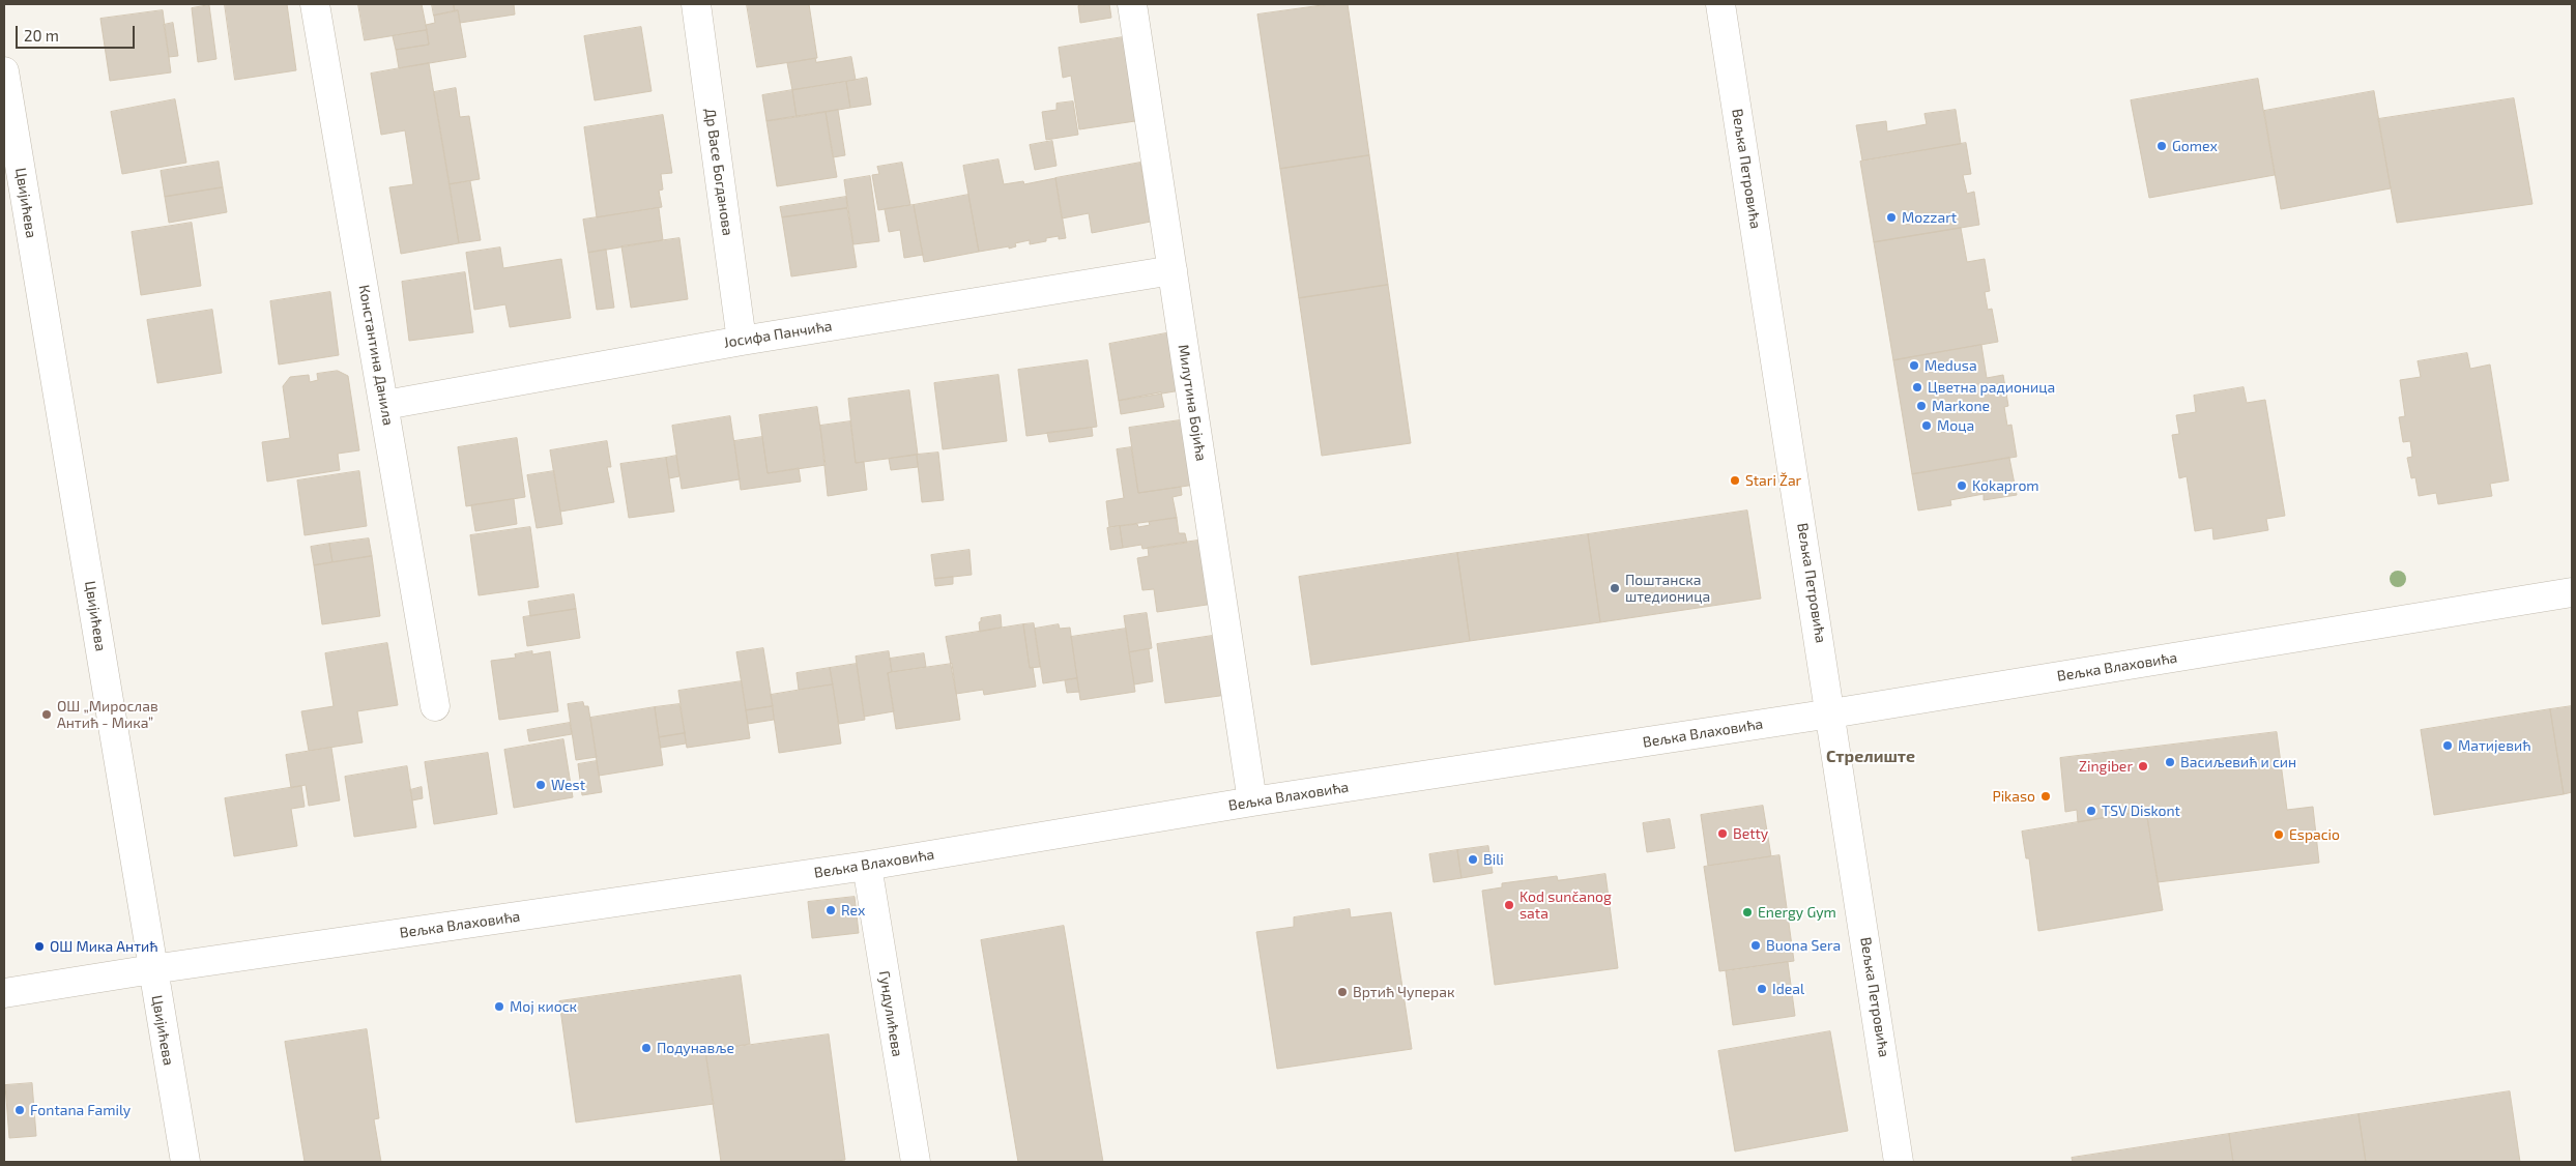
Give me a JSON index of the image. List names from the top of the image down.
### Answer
{
  "streets": {
    "street": [
      "Вељка Петровића",
      "Др Васе Богданова",
      "Цвијићева",
      "Јосифа Панчића",
      "Константина Данила",
      "Милутина Бојића",
      "Вељка Влаховића",
      "Гундулићева"
    ]
  },
  "crossings": [
    ["Вељка Петровића", "Вељка Влаховића"],
    ["Др Васе Богданова", "Јосифа Панчића"],
    ["Цвијићева", "Вељка Влаховића"],
    ["Јосифа Панчића", "Константина Данила"],
    ["Јосифа Панчића", "Милутина Бојића"],
    ["Милутина Бојића", "Вељка Влаховића"],
    ["Вељка Влаховића", "Гундулићева"]
  ],
  "districts": ["Стрелиште"],
  "places": [
    "Gomex",
    "Mozzart",
    "Medusa",
    "Цветна радионица",
    "Markone",
    "Моца",
    "Stari Žar",
    "Kokaprom",
    "Поштанска штедионица",
    "ОШ „Мирослав Антић - Мика”",
    "Матијевић",
    "Васиљевић и син",
    "Zingiber",
    "West",
    "Pikaso",
    "TSV Diskont",
    "Betty",
    "Espacio",
    "Bili",
    "Kod sunčanog sata",
    "Rex",
    "Energy Gym",
    "Buona Sera",
    "ОШ Мика Антић",
    "Ideal",
    "Вртић Чуперак",
    "Мој киоск",
    "Подунавље",
    "Fontana Family"
  ],
  "scale_bar": "20 m"
}
